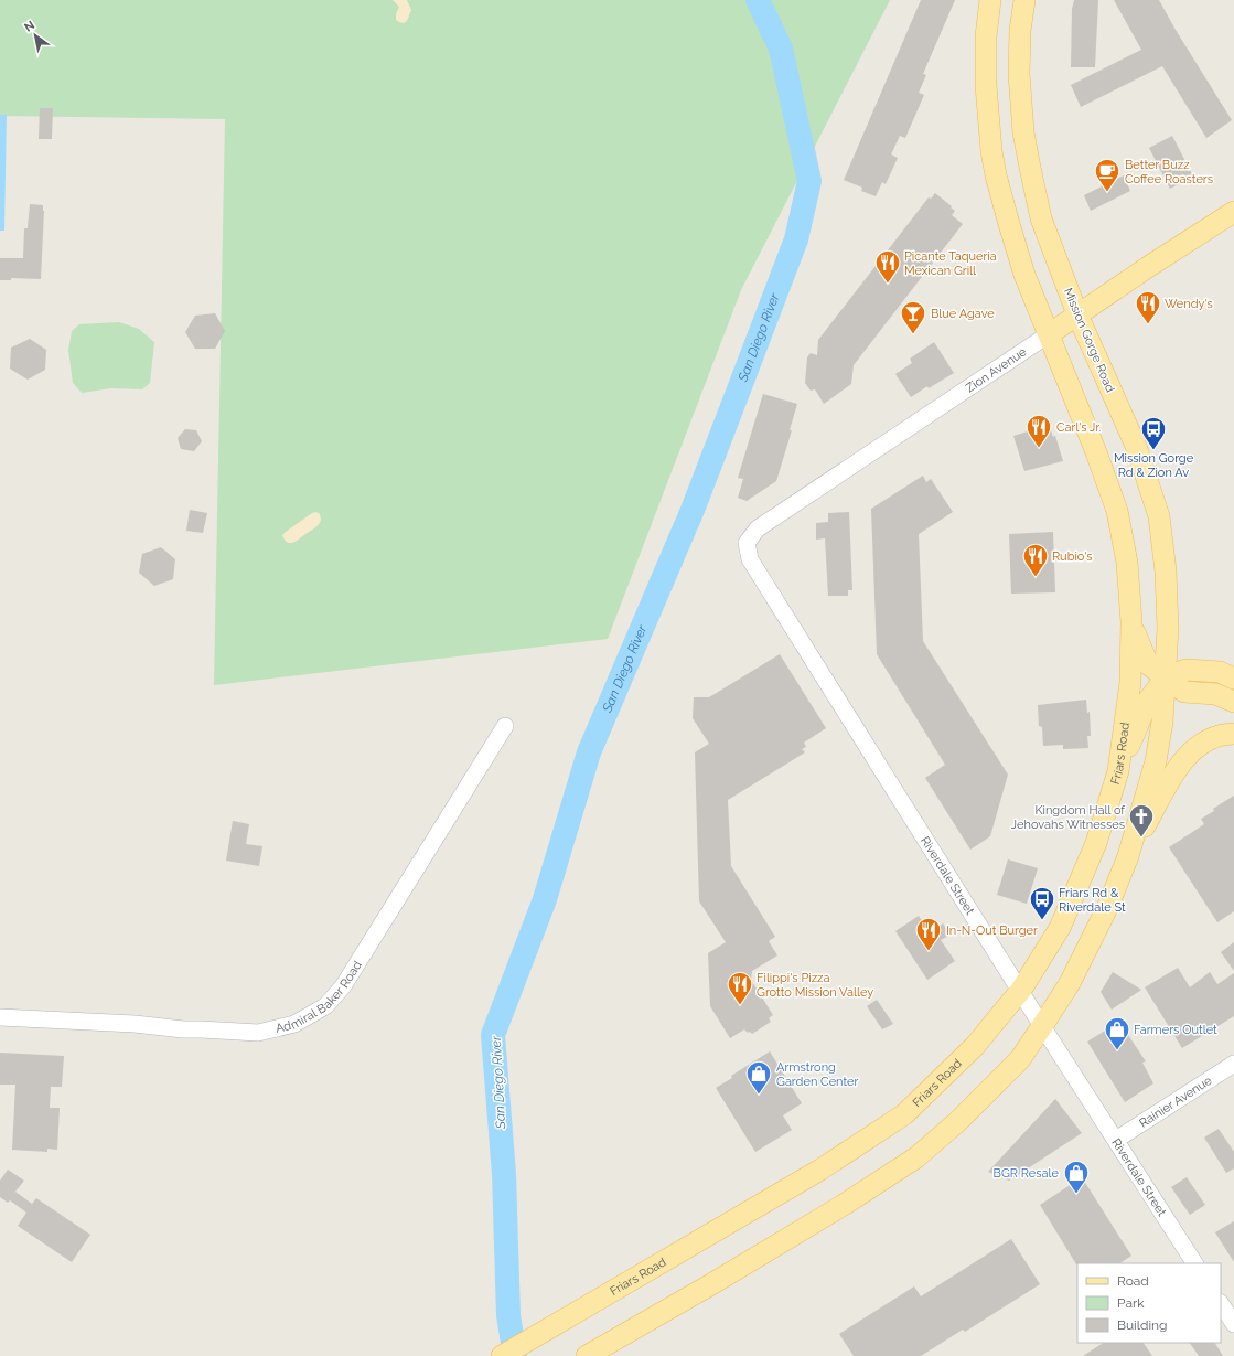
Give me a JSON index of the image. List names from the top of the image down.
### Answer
{
  "streets": {
    "main road": ["Mission Gorge Road", "Zion Avenue", "Friars Road"],
    "street": ["Riverdale Street", "Admiral Baker Road", "Rainier Avenue"]
  },
  "crossings": [
    ["Mission Gorge Road", "Zion Avenue"],
    ["Zion Avenue", "Riverdale Street"],
    ["Friars Road", "Riverdale Street"],
    ["Riverdale Street", "Rainier Avenue"]
  ],
  "water": ["San Diego River"],
  "places": {
    "cafe": ["Better Buzz Coffee Roasters"],
    "restaurant": [
      "Picante Taqueria Mexican Grill",
      "Wendy's",
      "Carl's Jr.",
      "Rubio's",
      "In-N-Out Burger",
      "Filippi's Pizza Grotto Mission Valley"
    ],
    "bar": ["Blue Agave"],
    "bus stop": ["Mission Gorge Rd & Zion Av", "Friars Rd & Riverdale St"],
    "church": ["Kingdom Hall of Jehovahs Witnesses"],
    "shop": ["Farmers Outlet", "Armstrong Garden Center", "BGR Resale"]
  },
  "legend": ["Road", "Park", "Building"],
  "north": "top left"
}
